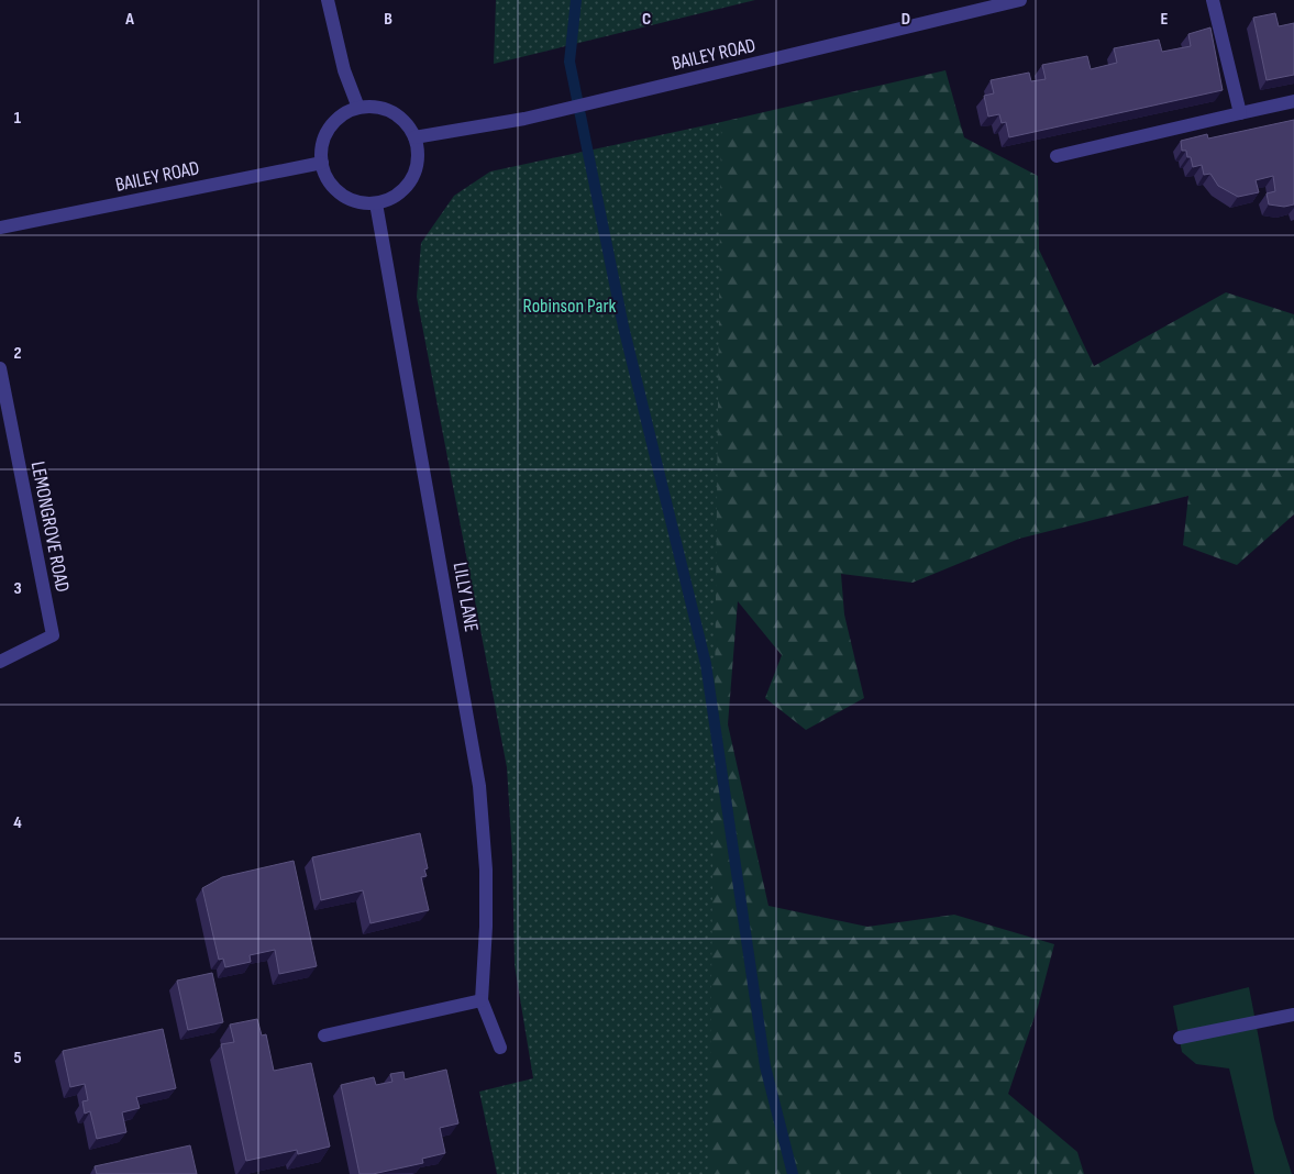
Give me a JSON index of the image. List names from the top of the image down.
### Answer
{
  "streets": {
    "street": ["BAILEY ROAD", "LEMONGROVE ROAD", "LILLY LANE"]
  },
  "crossings": [
    ["BAILEY ROAD", "LILLY LANE"]
  ],
  "parks": ["Robinson Park"],
  "grid": {
    "columns": [
      "A",
      "B",
      "C",
      "D",
      "E"
    ],
    "rows": [
      "1",
      "2",
      "3",
      "4",
      "5"
    ]
  }
}
